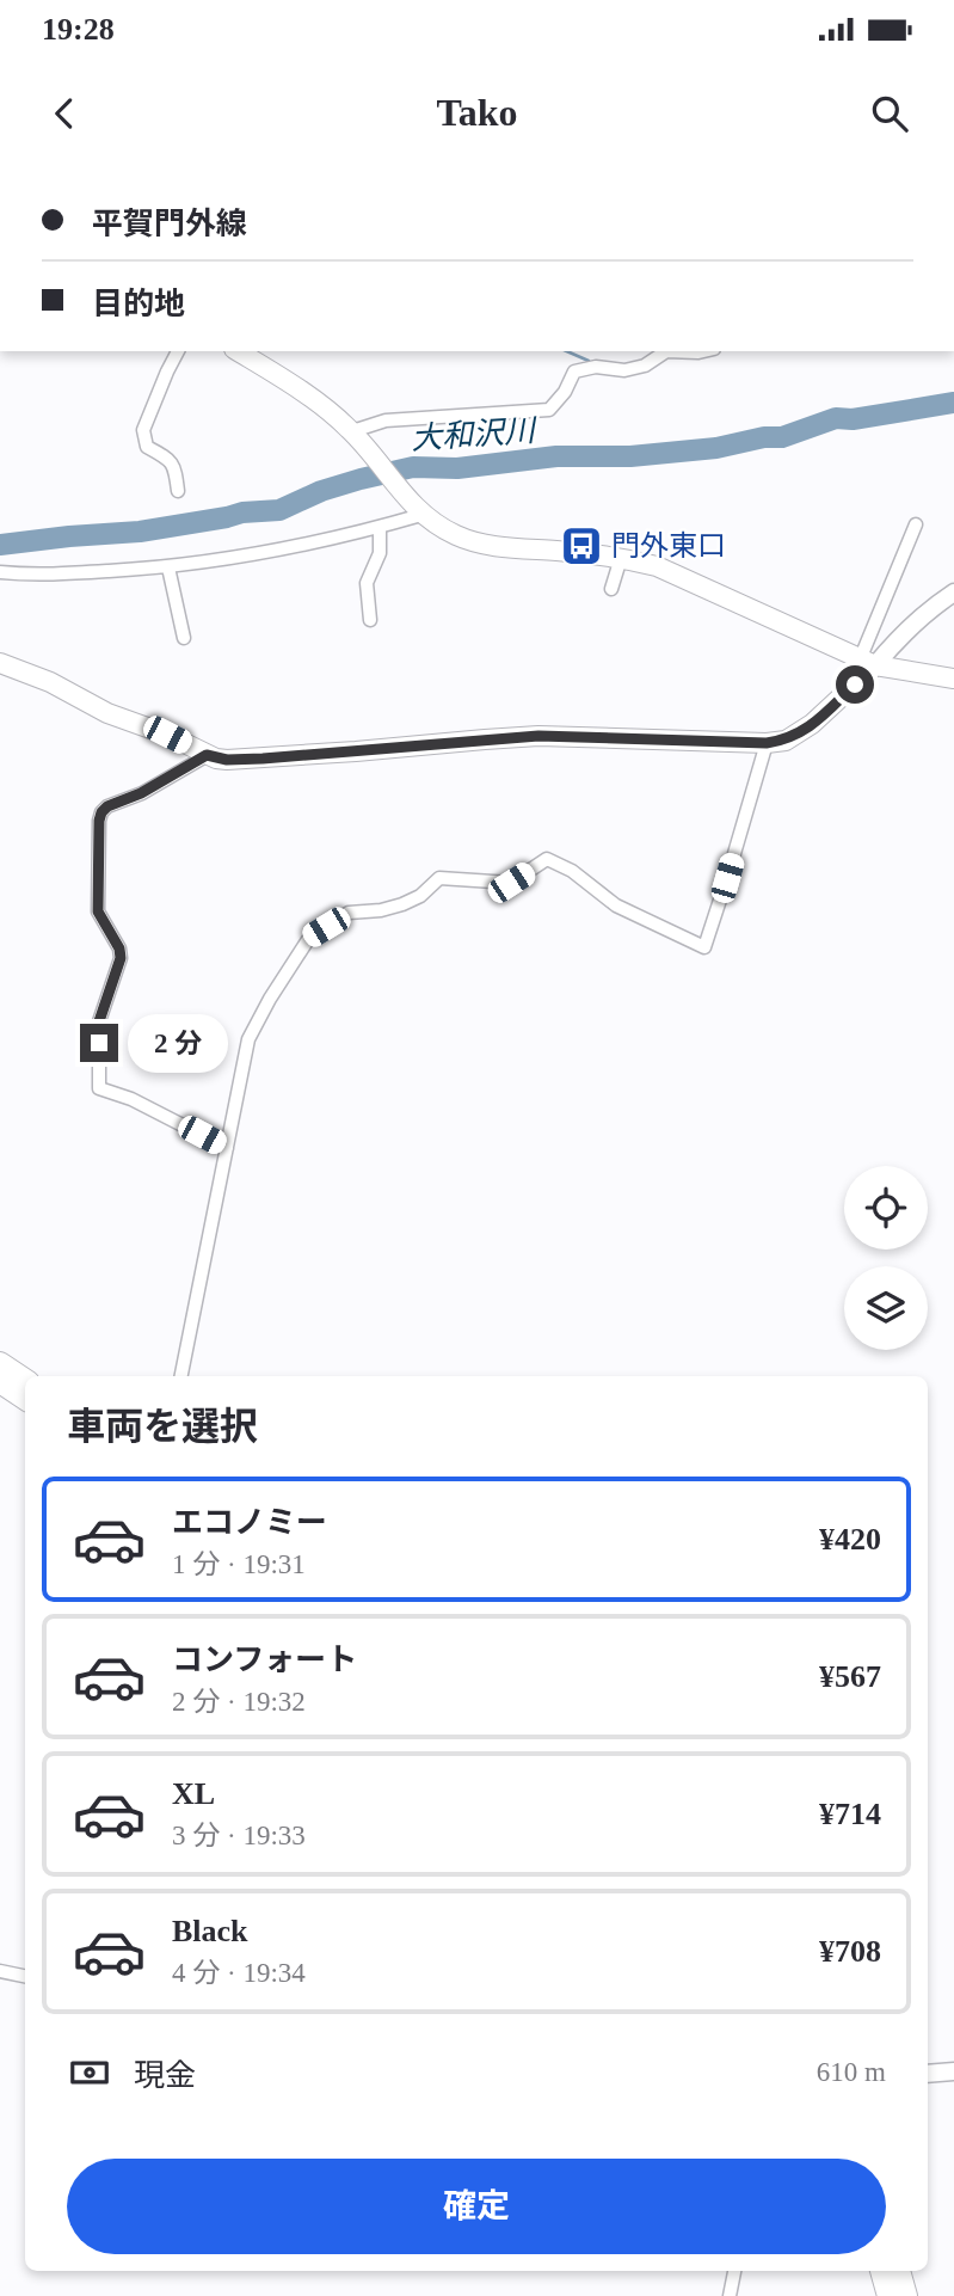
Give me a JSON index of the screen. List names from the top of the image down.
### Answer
{
  "water": ["大和沢川"],
  "places": {
    "bus stop": ["門外東口"]
  },
  "page": {
    "status": "19:28",
    "header": "Tako",
    "banner": ["平賀門外線", "目的地"],
    "bubble": "2 分",
    "heading": "車両を選択",
    "list": [
      {
        "name": "エコノミー",
        "note": "1 分 · 19:31",
        "value": "¥420"
      },
      {
        "name": "コンフォート",
        "note": "2 分 · 19:32",
        "value": "¥567"
      },
      {
        "name": "XL",
        "note": "3 分 · 19:33",
        "value": "¥714"
      },
      {
        "name": "Black",
        "note": "4 分 · 19:34",
        "value": "¥708"
      }
    ],
    "pay": ["現金", "610 m"],
    "buttons": "確定"
  }
}
